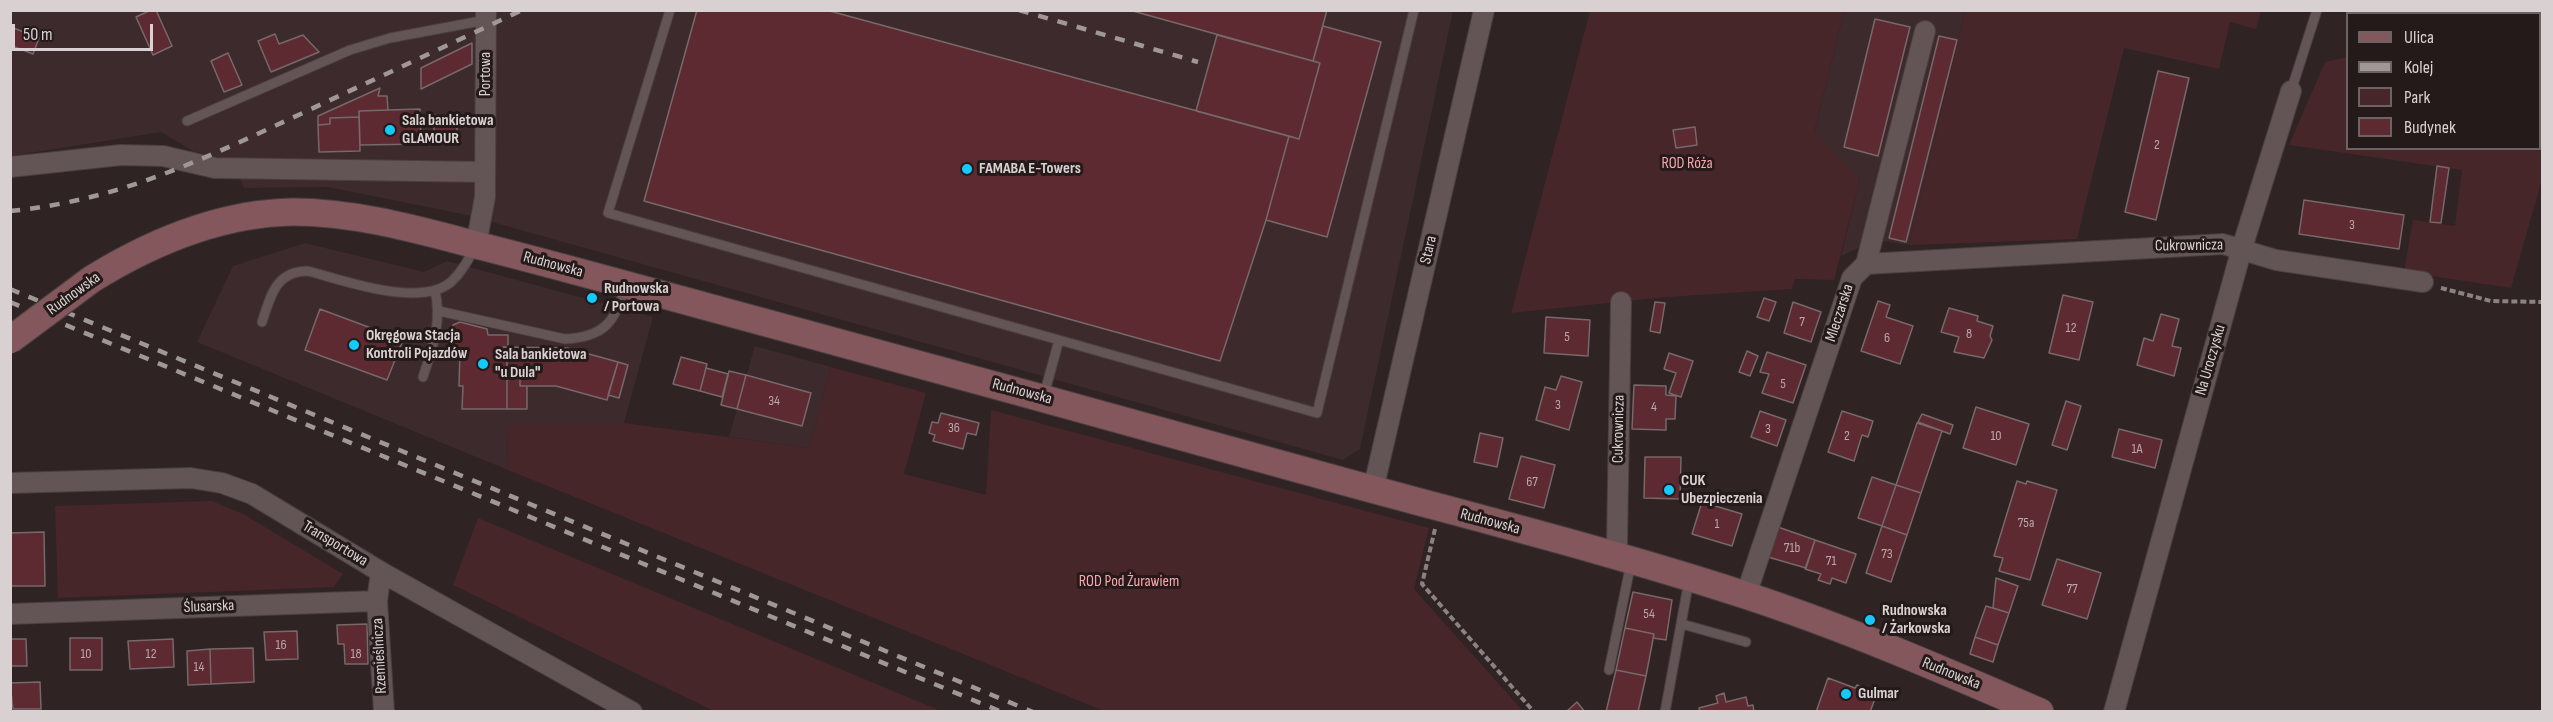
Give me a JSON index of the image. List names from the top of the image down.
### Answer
{
  "streets": {
    "main road": ["Rudnowska"],
    "street": [
      "Portowa",
      "Cukrownicza",
      "Stara",
      "Mleczarska",
      "Na Uroczysku",
      "Transportowa",
      "Ślusarska",
      "Rzemieślnicza"
    ]
  },
  "crossings": [
    ["Portowa", "Rudnowska"],
    ["Cukrownicza", "Rudnowska"],
    ["Cukrownicza", "Mleczarska"],
    ["Cukrownicza", "Na Uroczysku"],
    ["Stara", "Rudnowska"],
    ["Rudnowska", "Mleczarska"],
    ["Ślusarska", "Rzemieślnicza"]
  ],
  "parks": ["ROD Róża", "ROD Pod Żurawiem"],
  "places": [
    "Sala bankietowa GLAMOUR",
    "FAMABA E-Towers",
    "Rudnowska / Portowa",
    "Okręgowa Stacja Kontroli Pojazdów",
    "Sala bankietowa \"u Dula\"",
    "CUK Ubezpieczenia",
    "Rudnowska / Żarkowska",
    "Gulmar"
  ],
  "house_numbers": [
    "2",
    "3",
    "7",
    "12",
    "8",
    "5",
    "6",
    "5",
    "34",
    "3",
    "4",
    "36",
    "3",
    "2",
    "10",
    "1A",
    "67",
    "75a",
    "1",
    "71b",
    "73",
    "71",
    "77",
    "54",
    "16",
    "10",
    "12",
    "18",
    "14"
  ],
  "legend": [
    "Ulica",
    "Kolej",
    "Park",
    "Budynek"
  ],
  "scale_bar": "50 m"
}
